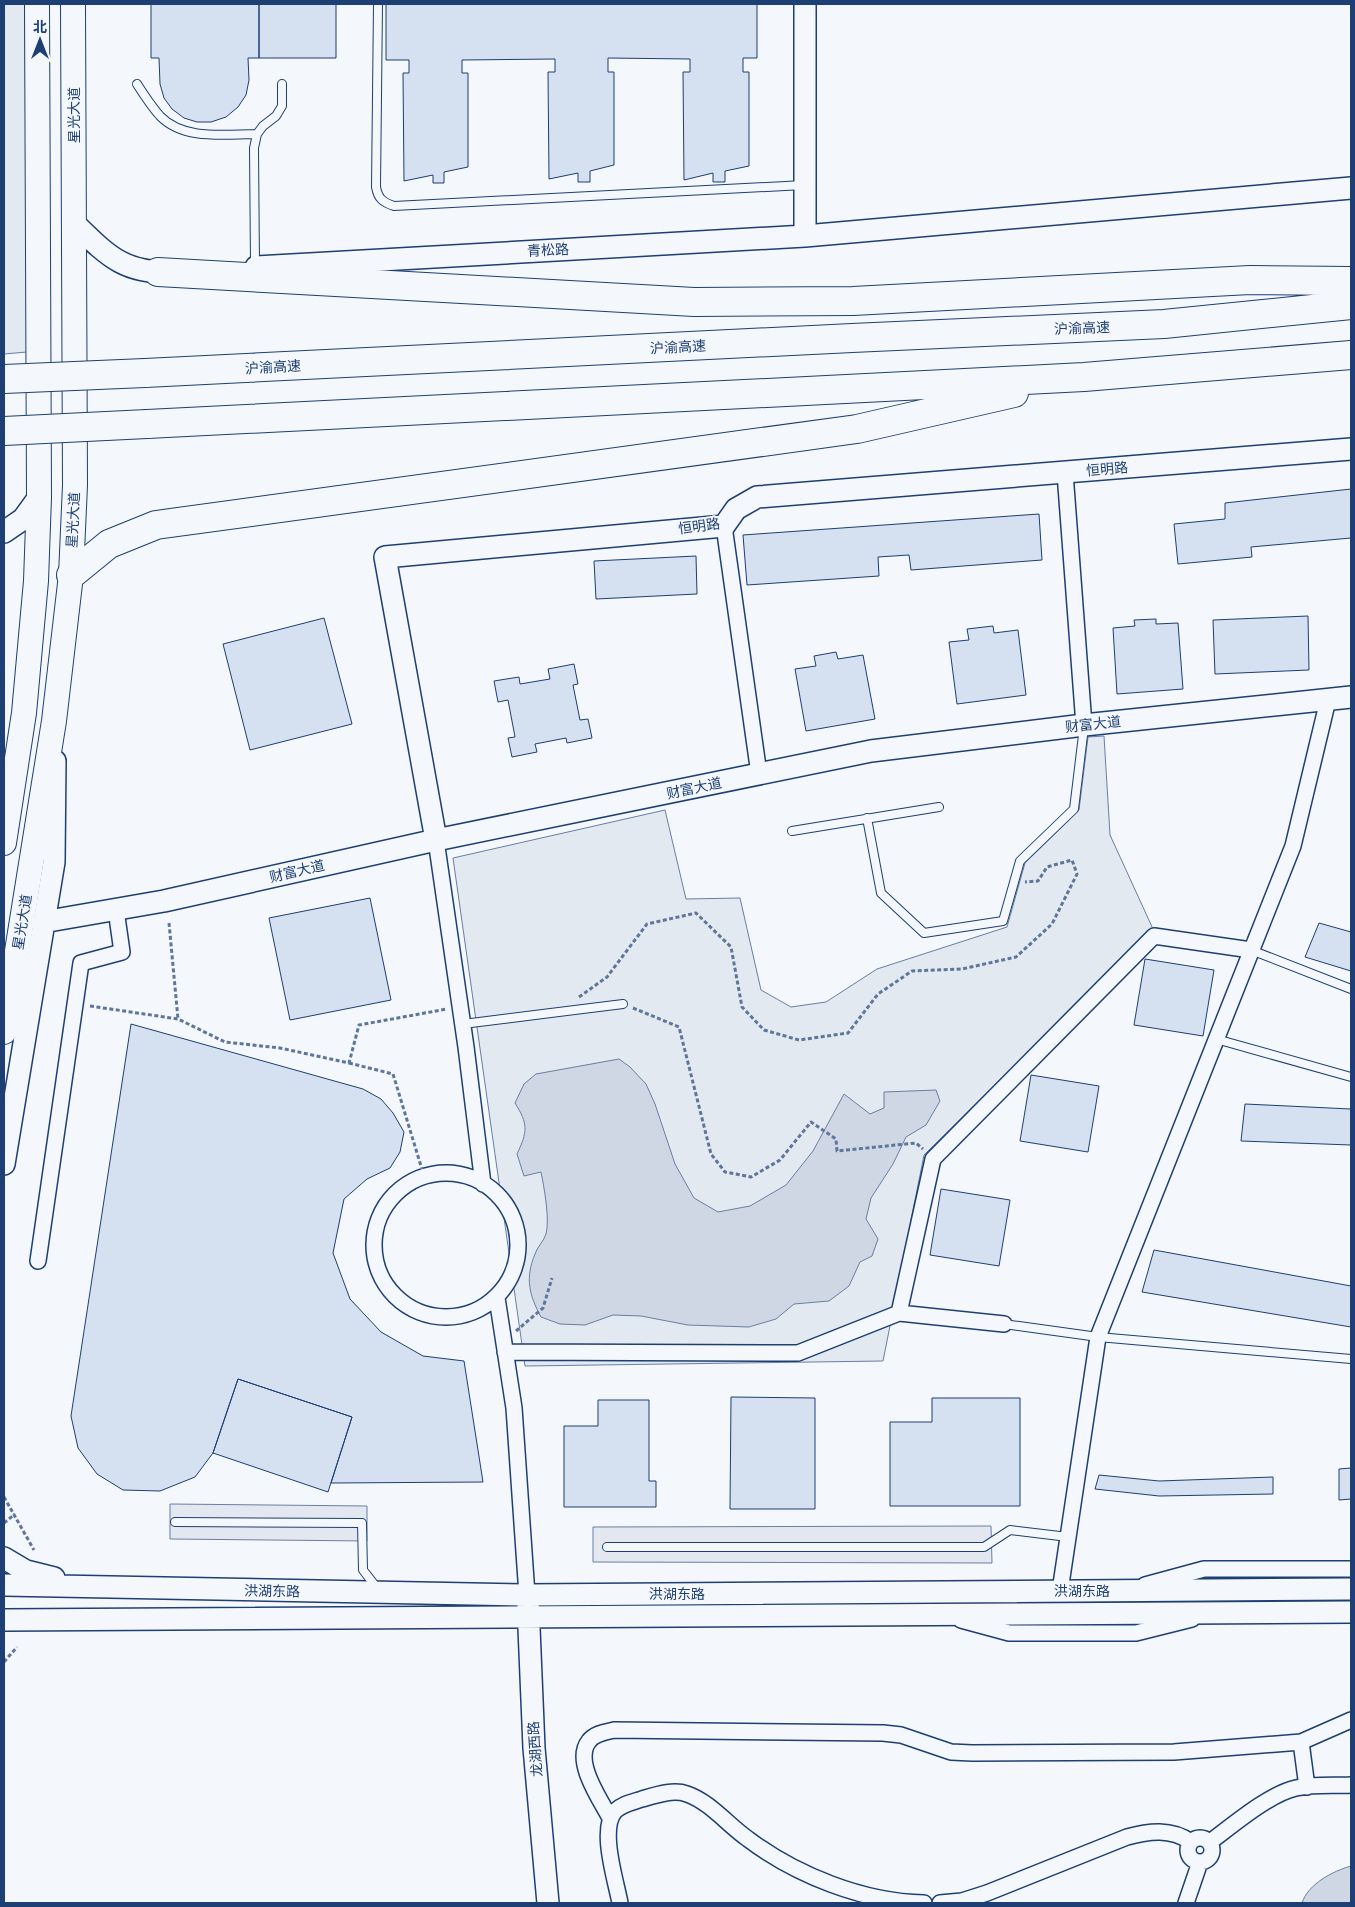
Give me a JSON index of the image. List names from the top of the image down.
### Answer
{
  "streets": {
    "highway": ["沪渝高速"],
    "main road": ["星光大道"],
    "street": [
      "青松路",
      "恒明路",
      "财富大道",
      "洪湖东路",
      "龙湖西路"
    ]
  },
  "crossings": [
    ["星光大道", "青松路"],
    ["恒明路", "财富大道"],
    ["洪湖东路", "龙湖西路"]
  ],
  "north": "top"
}
